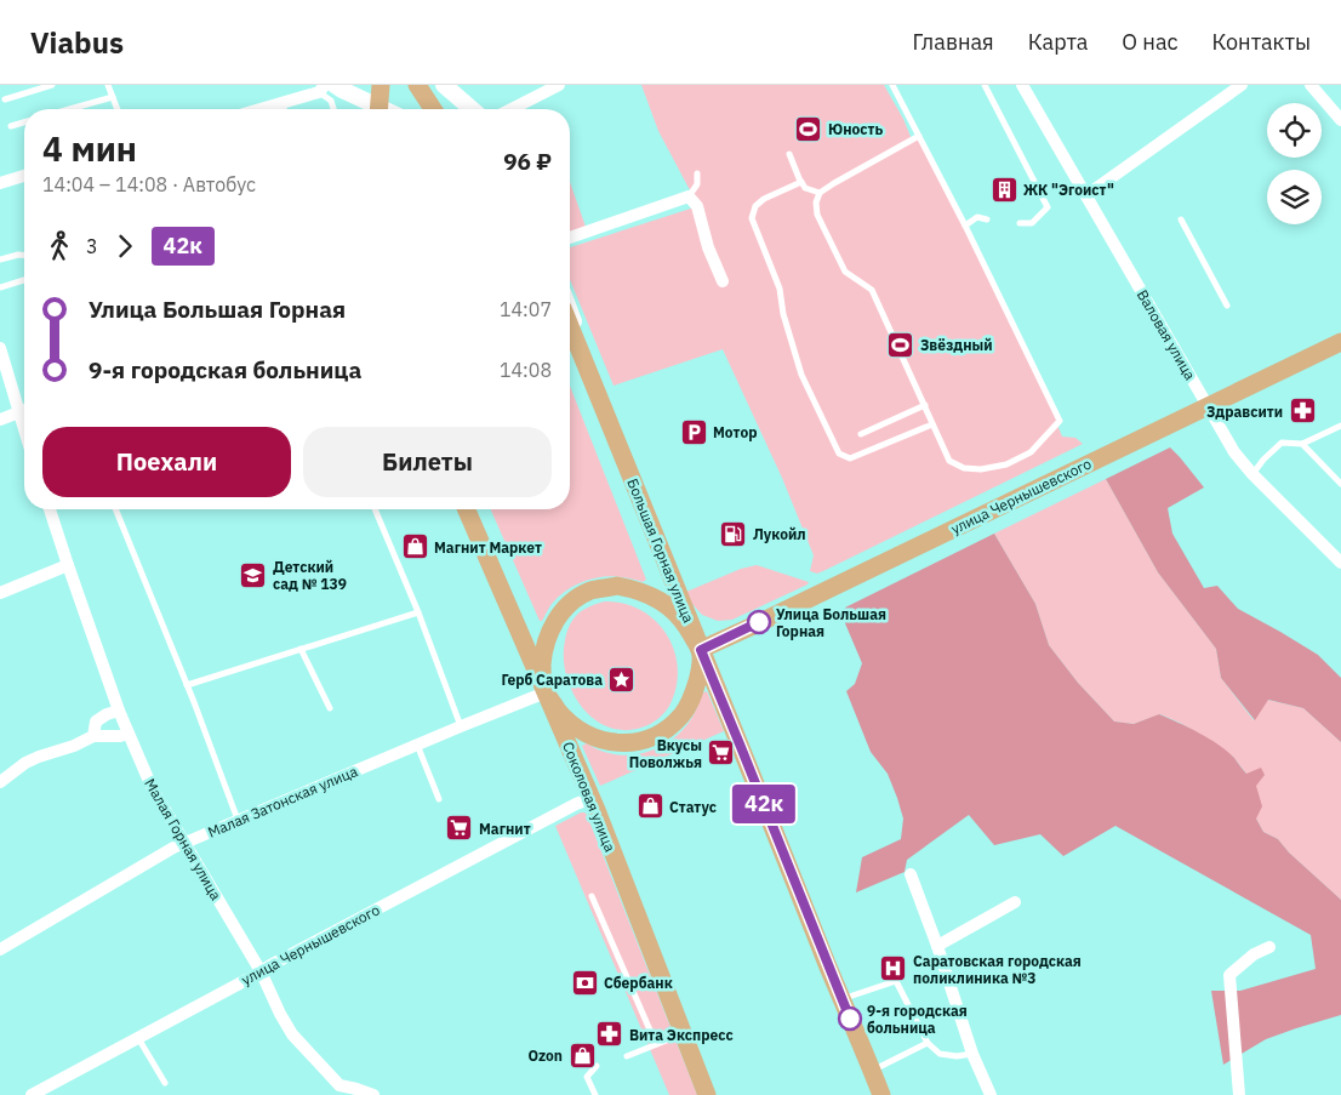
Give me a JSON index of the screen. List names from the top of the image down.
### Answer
{
  "streets": {
    "main road": ["улица Чернышевского", "Большая Горная улица", "Соколовая улица"],
    "street": ["Валовая улица", "Малая Затонская улица", "Малая Горная улица"]
  },
  "crossings": [
    ["Валовая улица", "улица Чернышевского"],
    ["улица Чернышевского", "Большая Горная улица"],
    ["улица Чернышевского", "Соколовая улица"],
    ["улица Чернышевского", "Малая Затонская улица"],
    ["улица Чернышевского", "Малая Горная улица"],
    ["Большая Горная улица", "Соколовая улица"],
    ["Большая Горная улица", "Малая Затонская улица"],
    ["Соколовая улица", "Малая Затонская улица"],
    ["Малая Затонская улица", "Малая Горная улица"]
  ],
  "places": {
    "sports": ["Юность", "Звёздный"],
    "building": ["ЖК \"Эгоист\""],
    "pharmacy": ["Здравсити", "Вита Экспресс"],
    "parking": ["Мотор"],
    "fuel station": ["Лукойл"],
    "shop": ["Магнит Маркет", "Статус", "Ozon"],
    "school or university": ["Детский сад № 139"],
    "other": ["Улица Большая Горная", "9-я городская больница"],
    "place": ["Герб Саратова"],
    "supermarket": ["Вкусы Поволжья", "Магнит"],
    "hospital": ["Саратовская городская поликлиника №3"],
    "bank": ["Сбербанк"]
  },
  "lines": ["bus line 42к"],
  "page": {
    "header": "Viabus",
    "nav": [
      "Главная",
      "Карта",
      "О нас",
      "Контакты"
    ],
    "on_map": "42к",
    "heading": ["4 мин", "14:04 – 14:08 · Автобус", "96 ₽"],
    "legs": ["3", "42к"],
    "list": [
      {
        "name": "Улица Большая Горная",
        "value": "14:07"
      },
      {
        "name": "9-я городская больница",
        "value": "14:08"
      }
    ],
    "buttons": ["Поехали", "Билеты"]
  }
}
